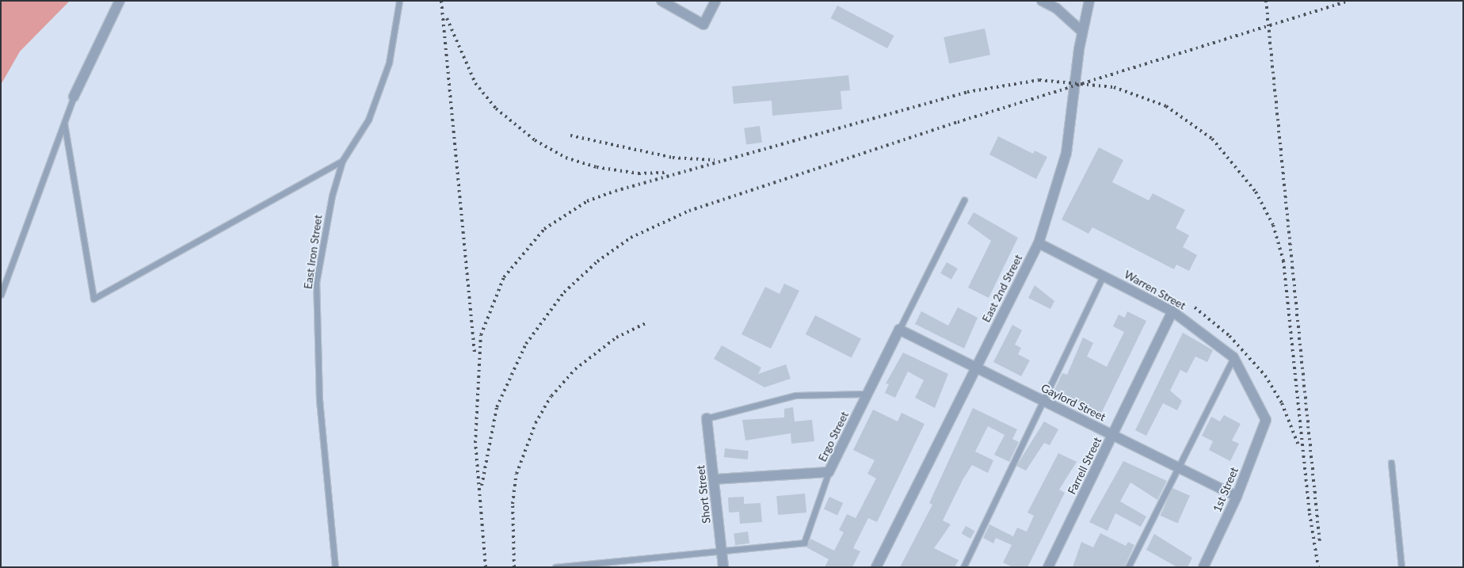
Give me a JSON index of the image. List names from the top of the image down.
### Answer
{
  "streets": {
    "street": [
      "East 2nd Street",
      "Warren Street",
      "Gaylord Street",
      "Ergo Street",
      "Farrell Street",
      "1st Street",
      "Short Street"
    ],
    "lane": ["East Iron Street"]
  },
  "crossings": [
    ["East 2nd Street", "Warren Street"],
    ["East 2nd Street", "Gaylord Street"],
    ["Warren Street", "Farrell Street"],
    ["Warren Street", "1st Street"],
    ["Gaylord Street", "Ergo Street"],
    ["Gaylord Street", "Farrell Street"],
    ["Gaylord Street", "1st Street"],
    ["Ergo Street", "Short Street"]
  ]
}
